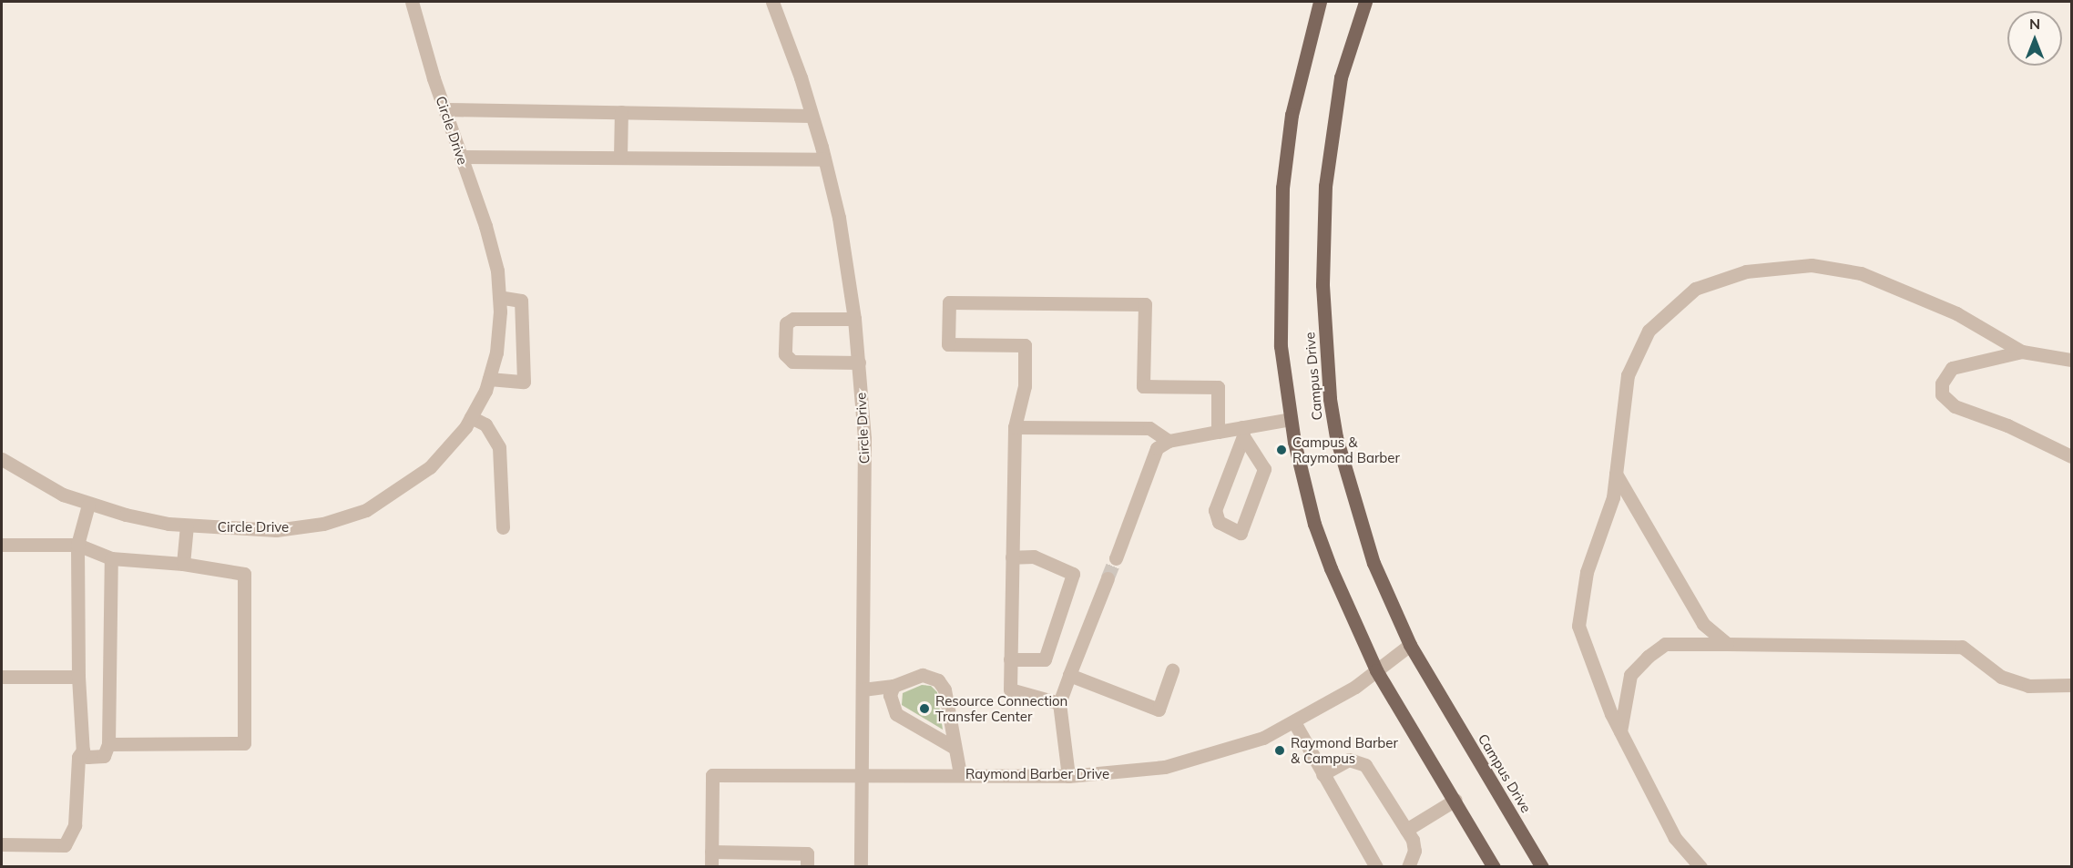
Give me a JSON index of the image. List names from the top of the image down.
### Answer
{
  "streets": {
    "main road": ["Campus Drive"],
    "street": ["Circle Drive", "Raymond Barber Drive"]
  },
  "crossings": [
    ["Circle Drive", "Raymond Barber Drive"],
    ["Campus Drive", "Raymond Barber Drive"]
  ],
  "places": ["Campus & Raymond Barber", "Resource Connection Transfer Center", "Raymond Barber & Campus"],
  "north": "top"
}
